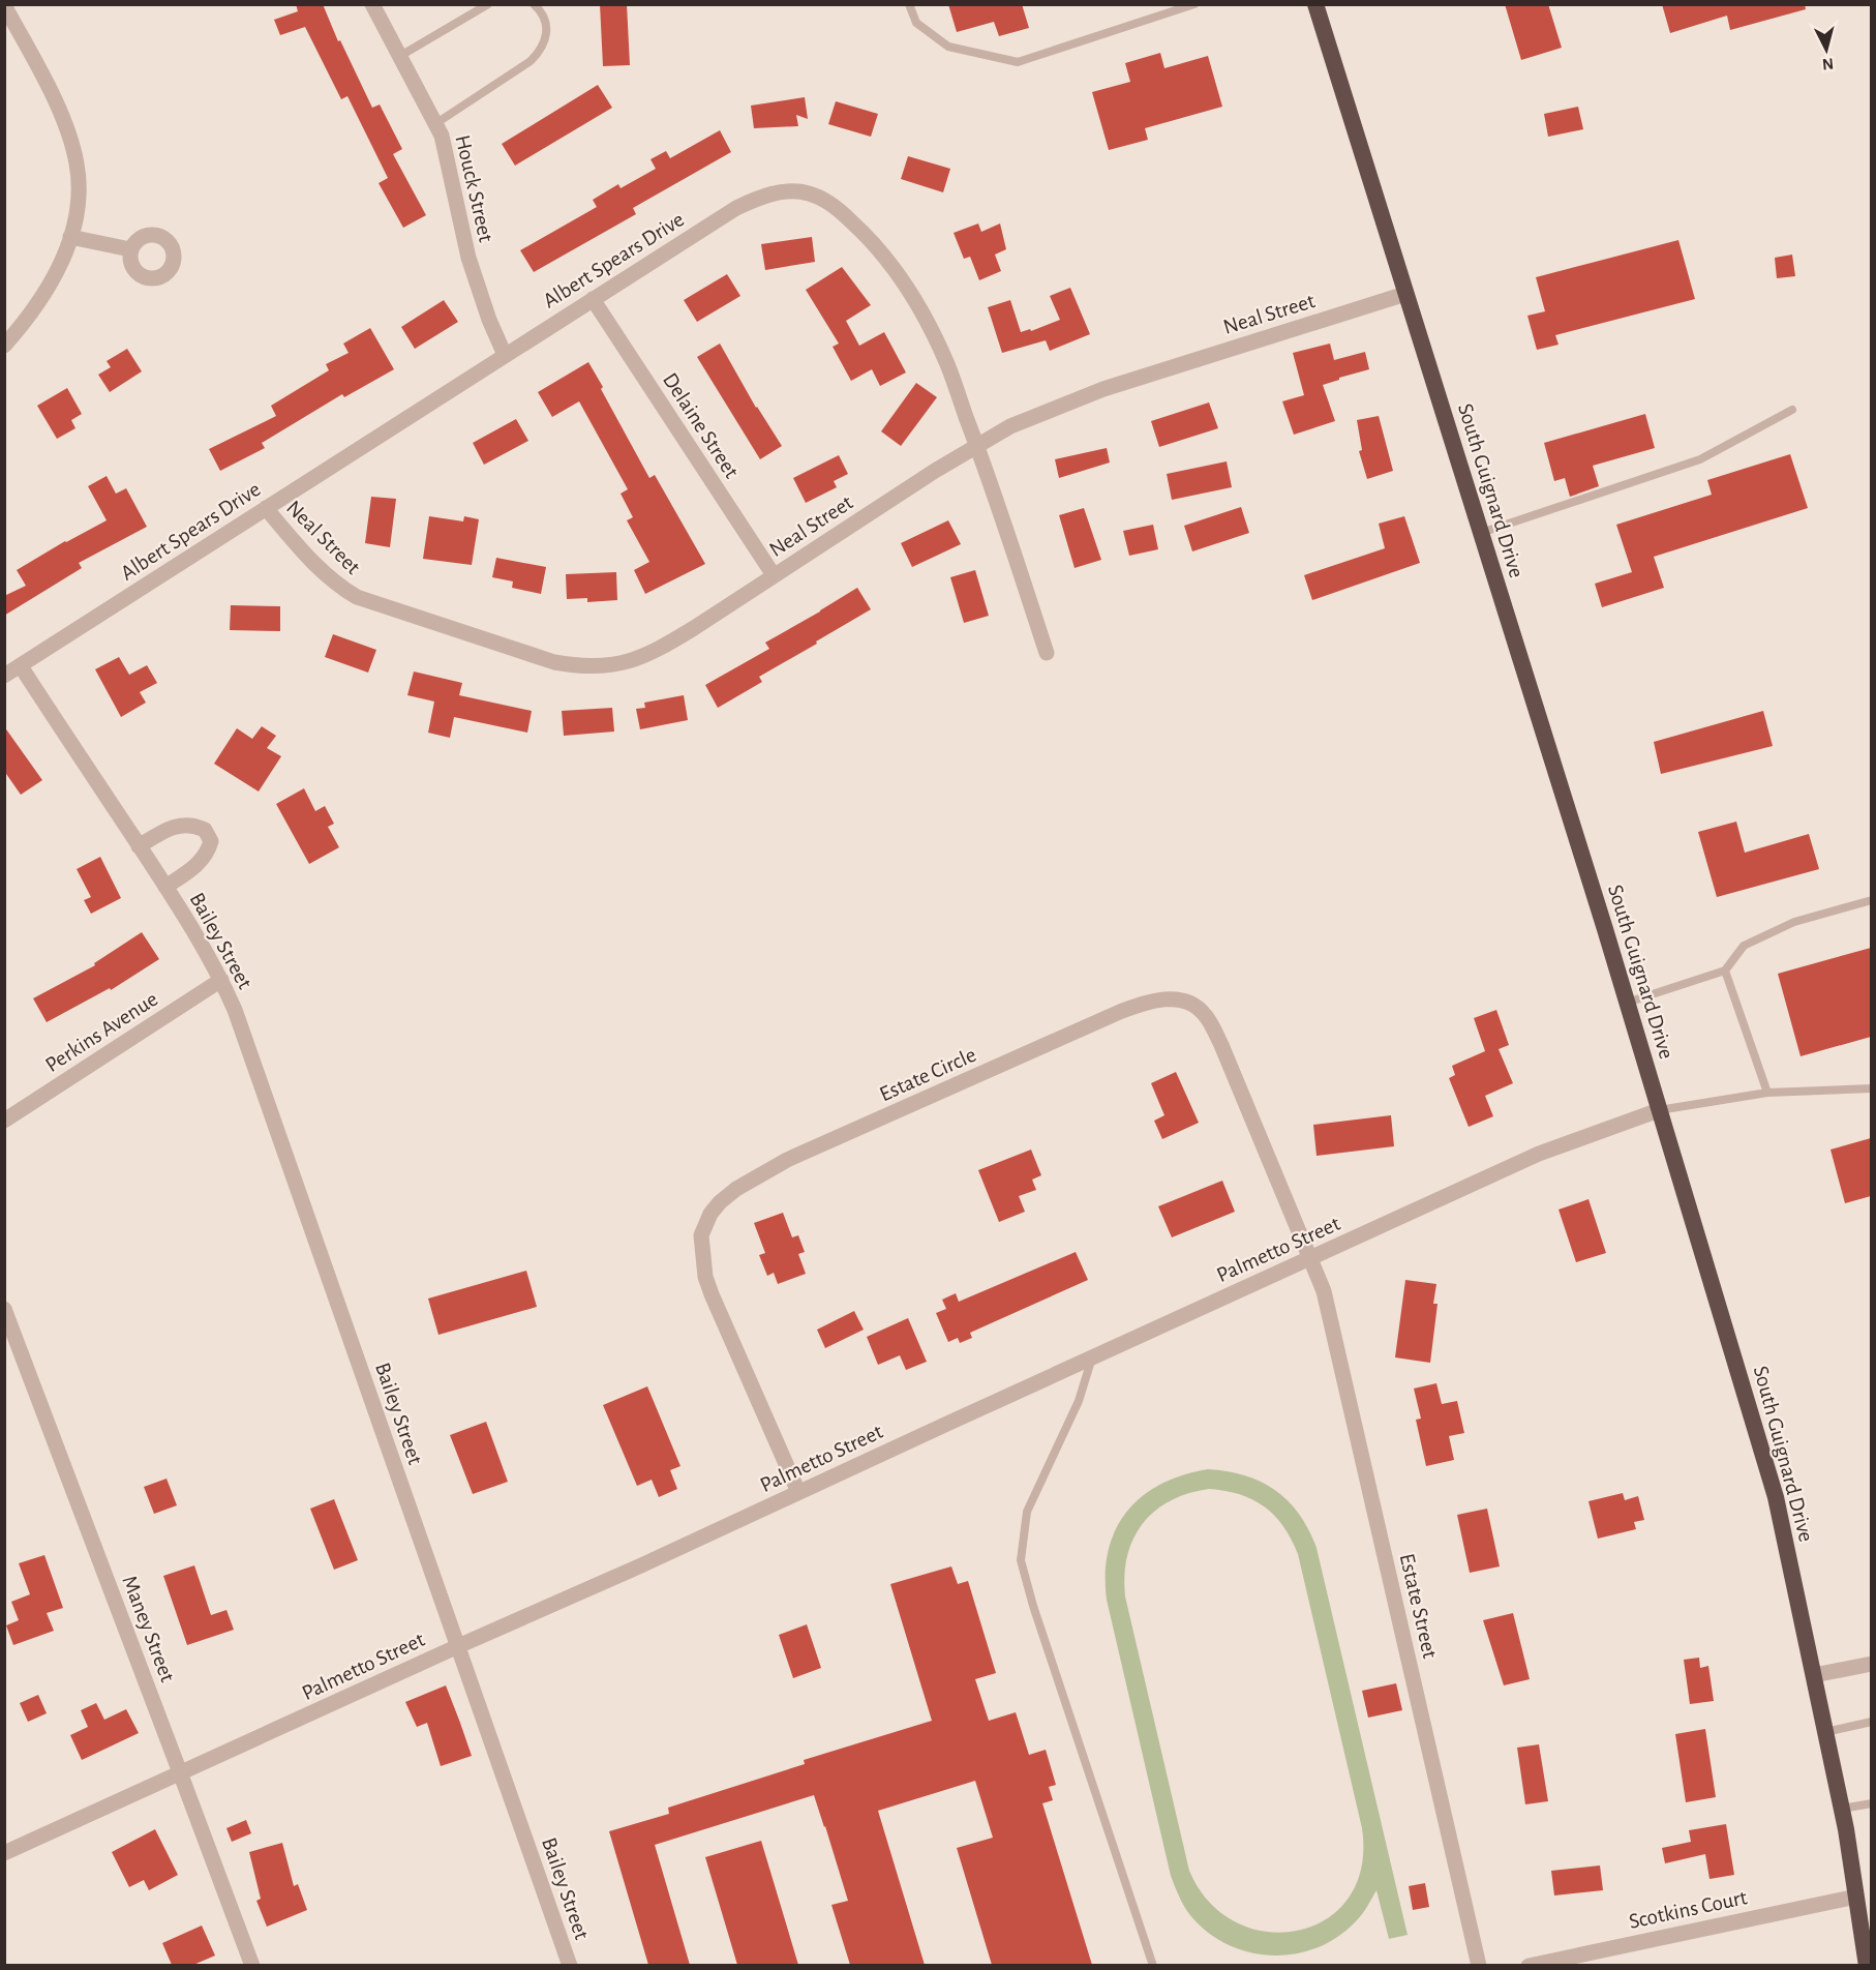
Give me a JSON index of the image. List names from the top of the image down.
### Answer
{
  "streets": {
    "highway": ["South Guignard Drive"],
    "street": [
      "Houck Street",
      "Albert Spears Drive",
      "Neal Street",
      "Delaine Street",
      "Bailey Street",
      "Perkins Avenue",
      "Estate Circle",
      "Palmetto Street",
      "Estate Street",
      "Maney Street",
      "Scotkins Court"
    ]
  },
  "crossings": [
    ["Houck Street", "Albert Spears Drive"],
    ["Albert Spears Drive", "Neal Street"],
    ["Albert Spears Drive", "Delaine Street"],
    ["Albert Spears Drive", "Bailey Street"],
    ["Neal Street", "Delaine Street"],
    ["Neal Street", "South Guignard Drive"],
    ["South Guignard Drive", "Palmetto Street"],
    ["South Guignard Drive", "Scotkins Court"],
    ["Bailey Street", "Perkins Avenue"],
    ["Bailey Street", "Palmetto Street"],
    ["Estate Circle", "Palmetto Street"],
    ["Estate Circle", "Estate Street"],
    ["Palmetto Street", "Estate Street"],
    ["Palmetto Street", "Maney Street"]
  ],
  "north": "bottom"
}
